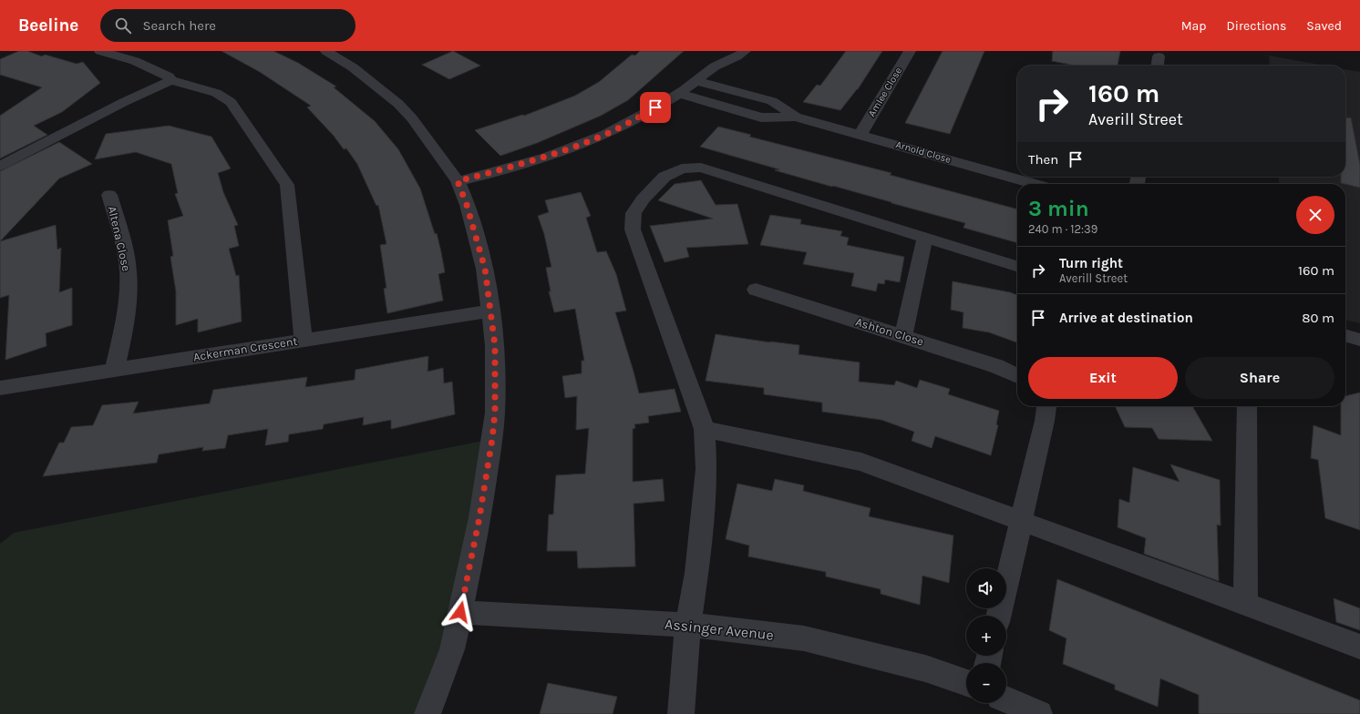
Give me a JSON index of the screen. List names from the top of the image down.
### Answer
{
  "streets": {
    "street": [
      "Amlee Close",
      "Arnold Close",
      "Altena Close",
      "Ashton Close",
      "Ackerman Crescent",
      "Assinger Avenue"
    ]
  },
  "crossings": [
    ["Amlee Close", "Arnold Close"],
    ["Altena Close", "Ackerman Crescent"]
  ],
  "page": {
    "header": "Beeline",
    "search": "Search here",
    "nav": ["Map", "Directions", "Saved"],
    "turn": ["160 m", "Averill Street"],
    "then": "Then",
    "heading": ["3 min", "240 m · 12:39"],
    "list": [
      {
        "name": "Turn right",
        "note": "Averill Street",
        "value": "160 m"
      },
      {
        "name": "Arrive at destination",
        "value": "80 m"
      }
    ],
    "buttons": ["Exit", "Share"],
    "map_buttons": ["+", "−"]
  }
}
